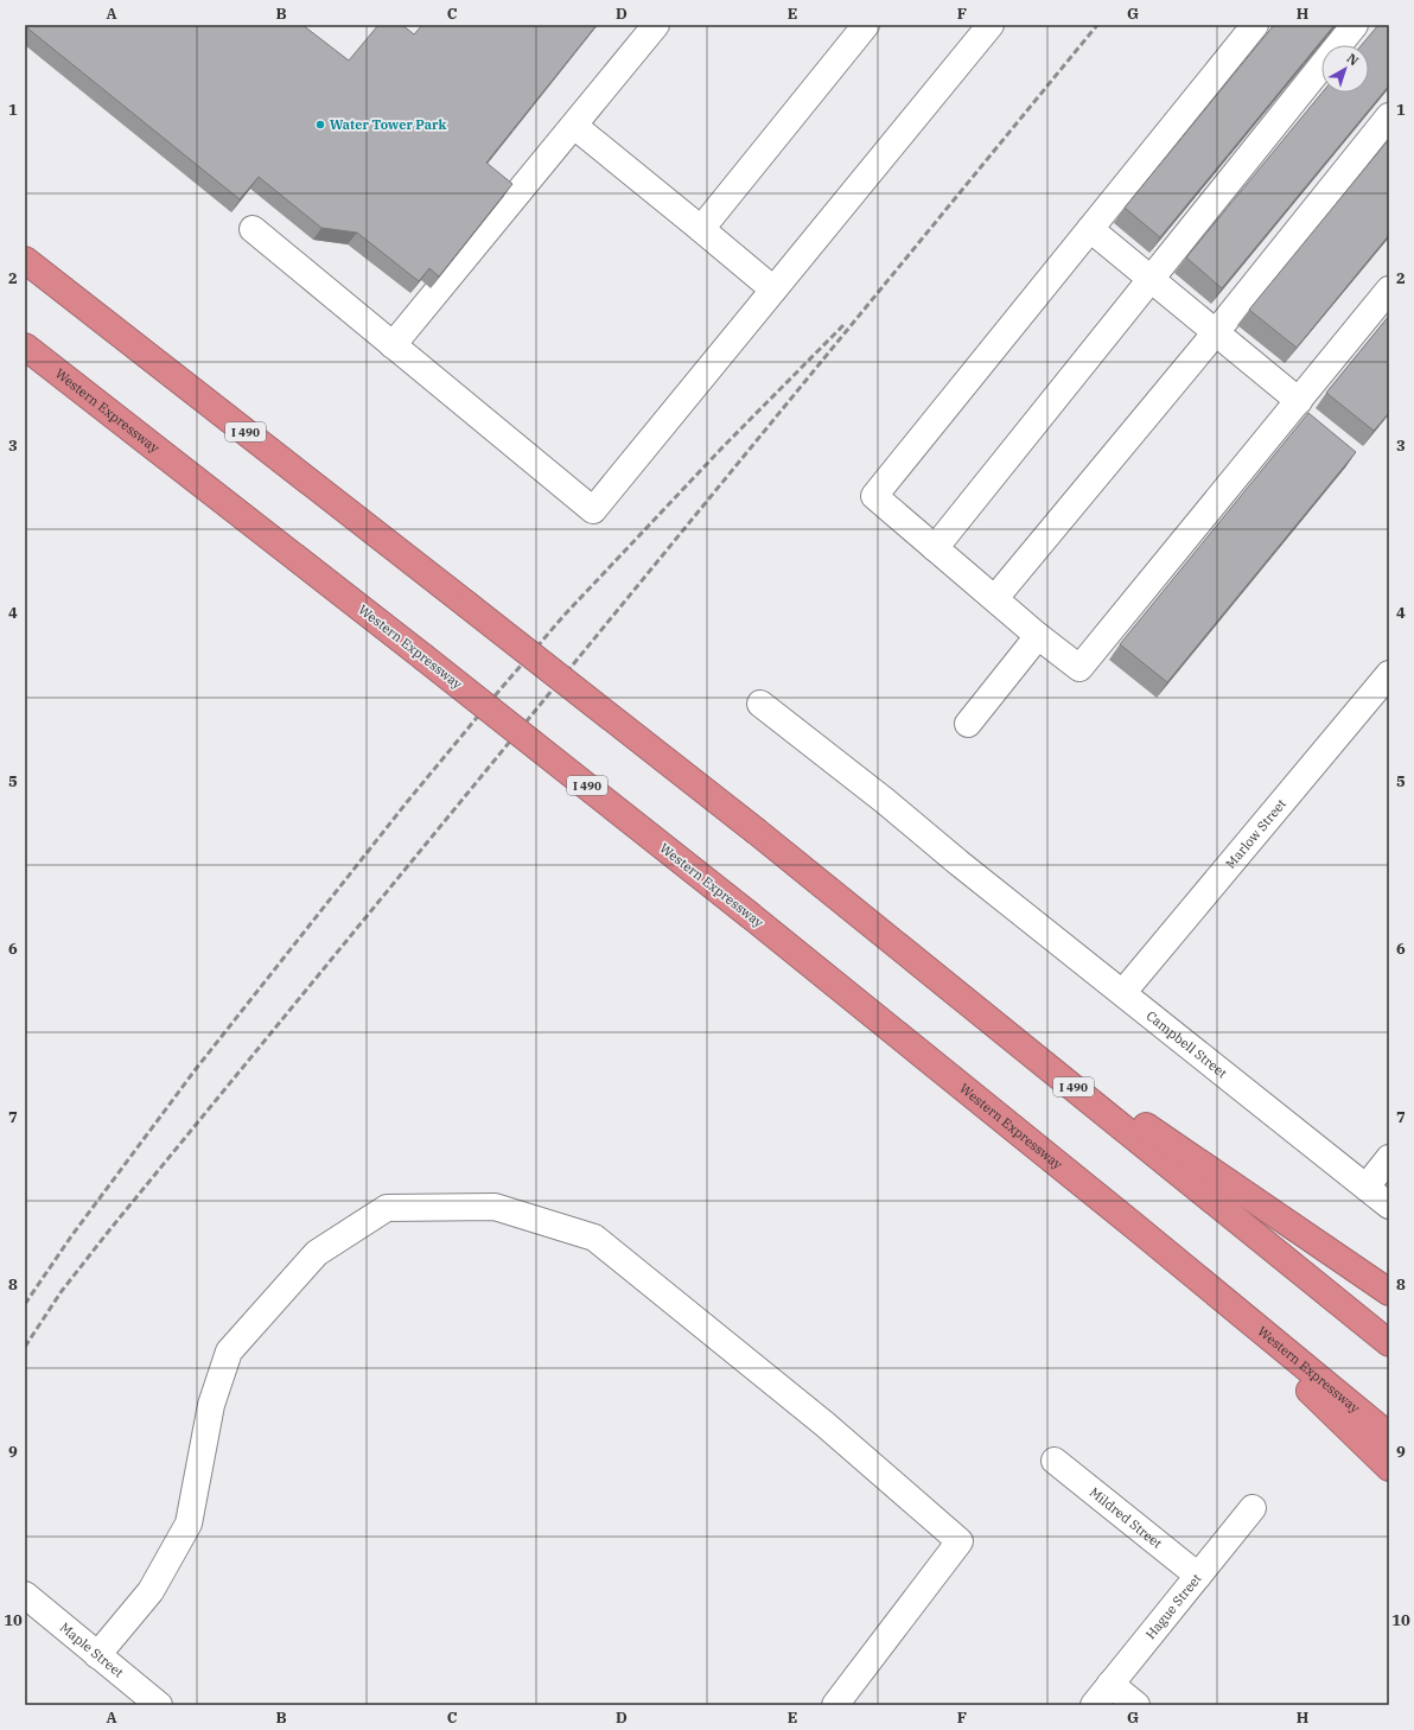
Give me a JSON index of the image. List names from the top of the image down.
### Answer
{
  "streets": {
    "highway": ["Western Expressway", "I 490"],
    "street": [
      "Marlow Street",
      "Campbell Street",
      "Mildred Street",
      "Hague Street",
      "Maple Street"
    ]
  },
  "crossings": [
    ["Marlow Street", "Campbell Street"],
    ["Mildred Street", "Hague Street"]
  ],
  "places": ["Water Tower Park"],
  "north": "top right",
  "grid": {
    "columns": [
      "A",
      "B",
      "C",
      "D",
      "E",
      "F",
      "G",
      "H"
    ],
    "rows": [
      "1",
      "2",
      "3",
      "4",
      "5",
      "6",
      "7",
      "8",
      "9",
      "10"
    ]
  }
}
